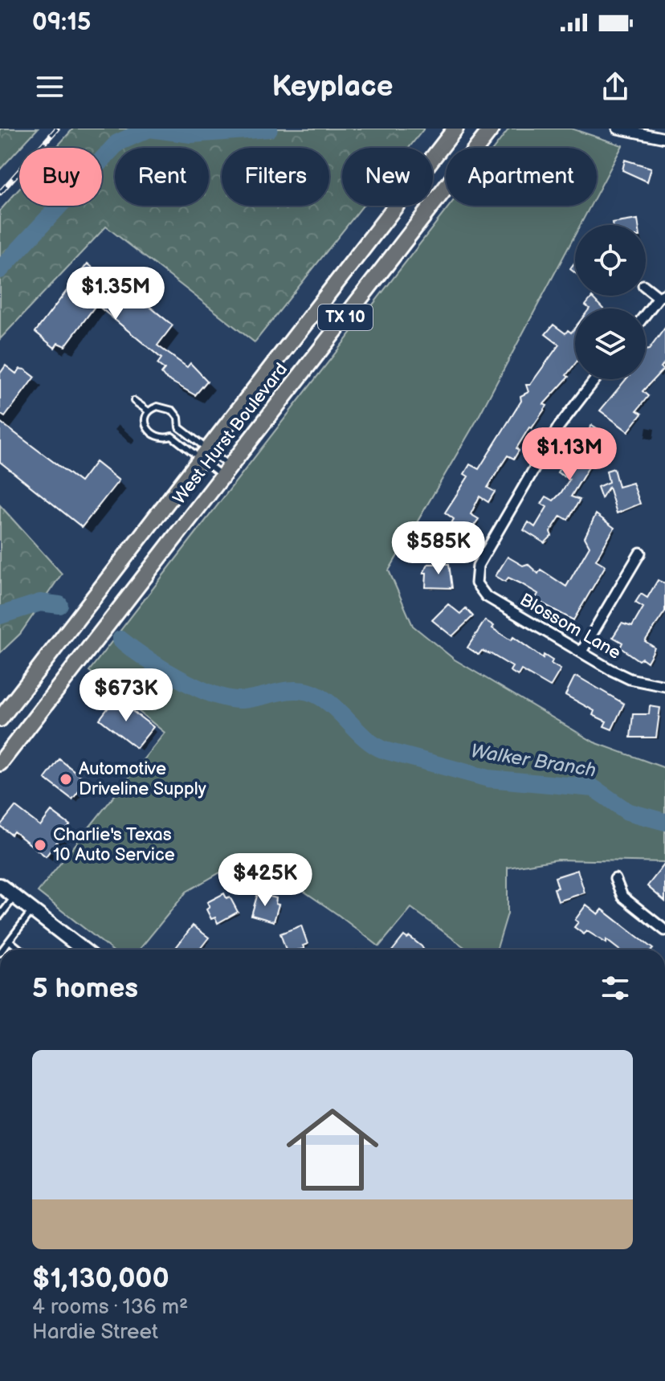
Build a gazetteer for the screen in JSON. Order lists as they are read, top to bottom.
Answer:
{
  "streets": {
    "main road": ["TX 10", "West Hurst Boulevard"],
    "street": ["Blossom Lane"]
  },
  "water": ["Walker Branch"],
  "places": ["Automotive Driveline Supply", "Charlie's Texas 10 Auto Service"],
  "page": {
    "status": "09:15",
    "header": "Keyplace",
    "chip": [
      "Buy",
      "Rent",
      "Filters",
      "New",
      "Apartment"
    ],
    "price": [
      "$1.35M",
      "$1.13M",
      "$585K",
      "$673K",
      "$425K"
    ],
    "heading": "5 homes",
    "list": [
      {
        "name": "$1,130,000",
        "note": "4 rooms · 136 m² · Hardie Street"
      }
    ]
  }
}
